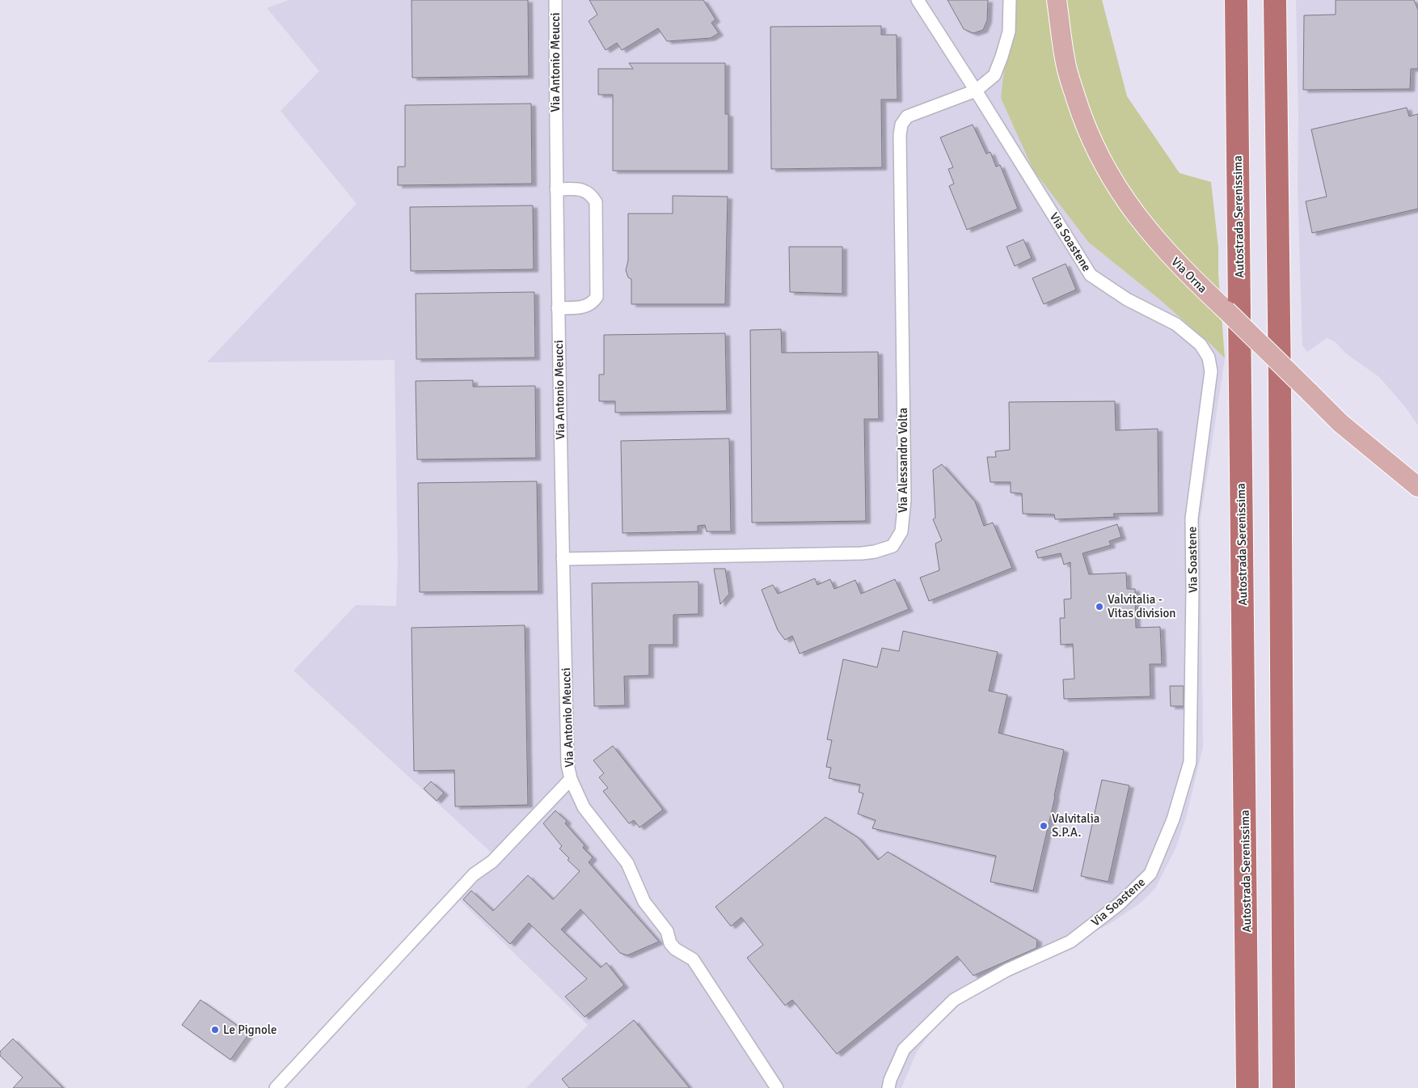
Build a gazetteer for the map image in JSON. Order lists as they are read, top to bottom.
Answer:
{
  "streets": {
    "highway": ["Autostrada Serenissima"],
    "main road": ["Via Orna"],
    "street": ["Via Antonio Meucci", "Via Soastene", "Via Alessandro Volta"]
  },
  "crossings": [
    ["Via Antonio Meucci", "Via Alessandro Volta"],
    ["Via Soastene", "Via Alessandro Volta"]
  ],
  "places": ["Valvitalia - Vitas division", "Valvitalia S.P.A.", "Le Pignole"]
}
